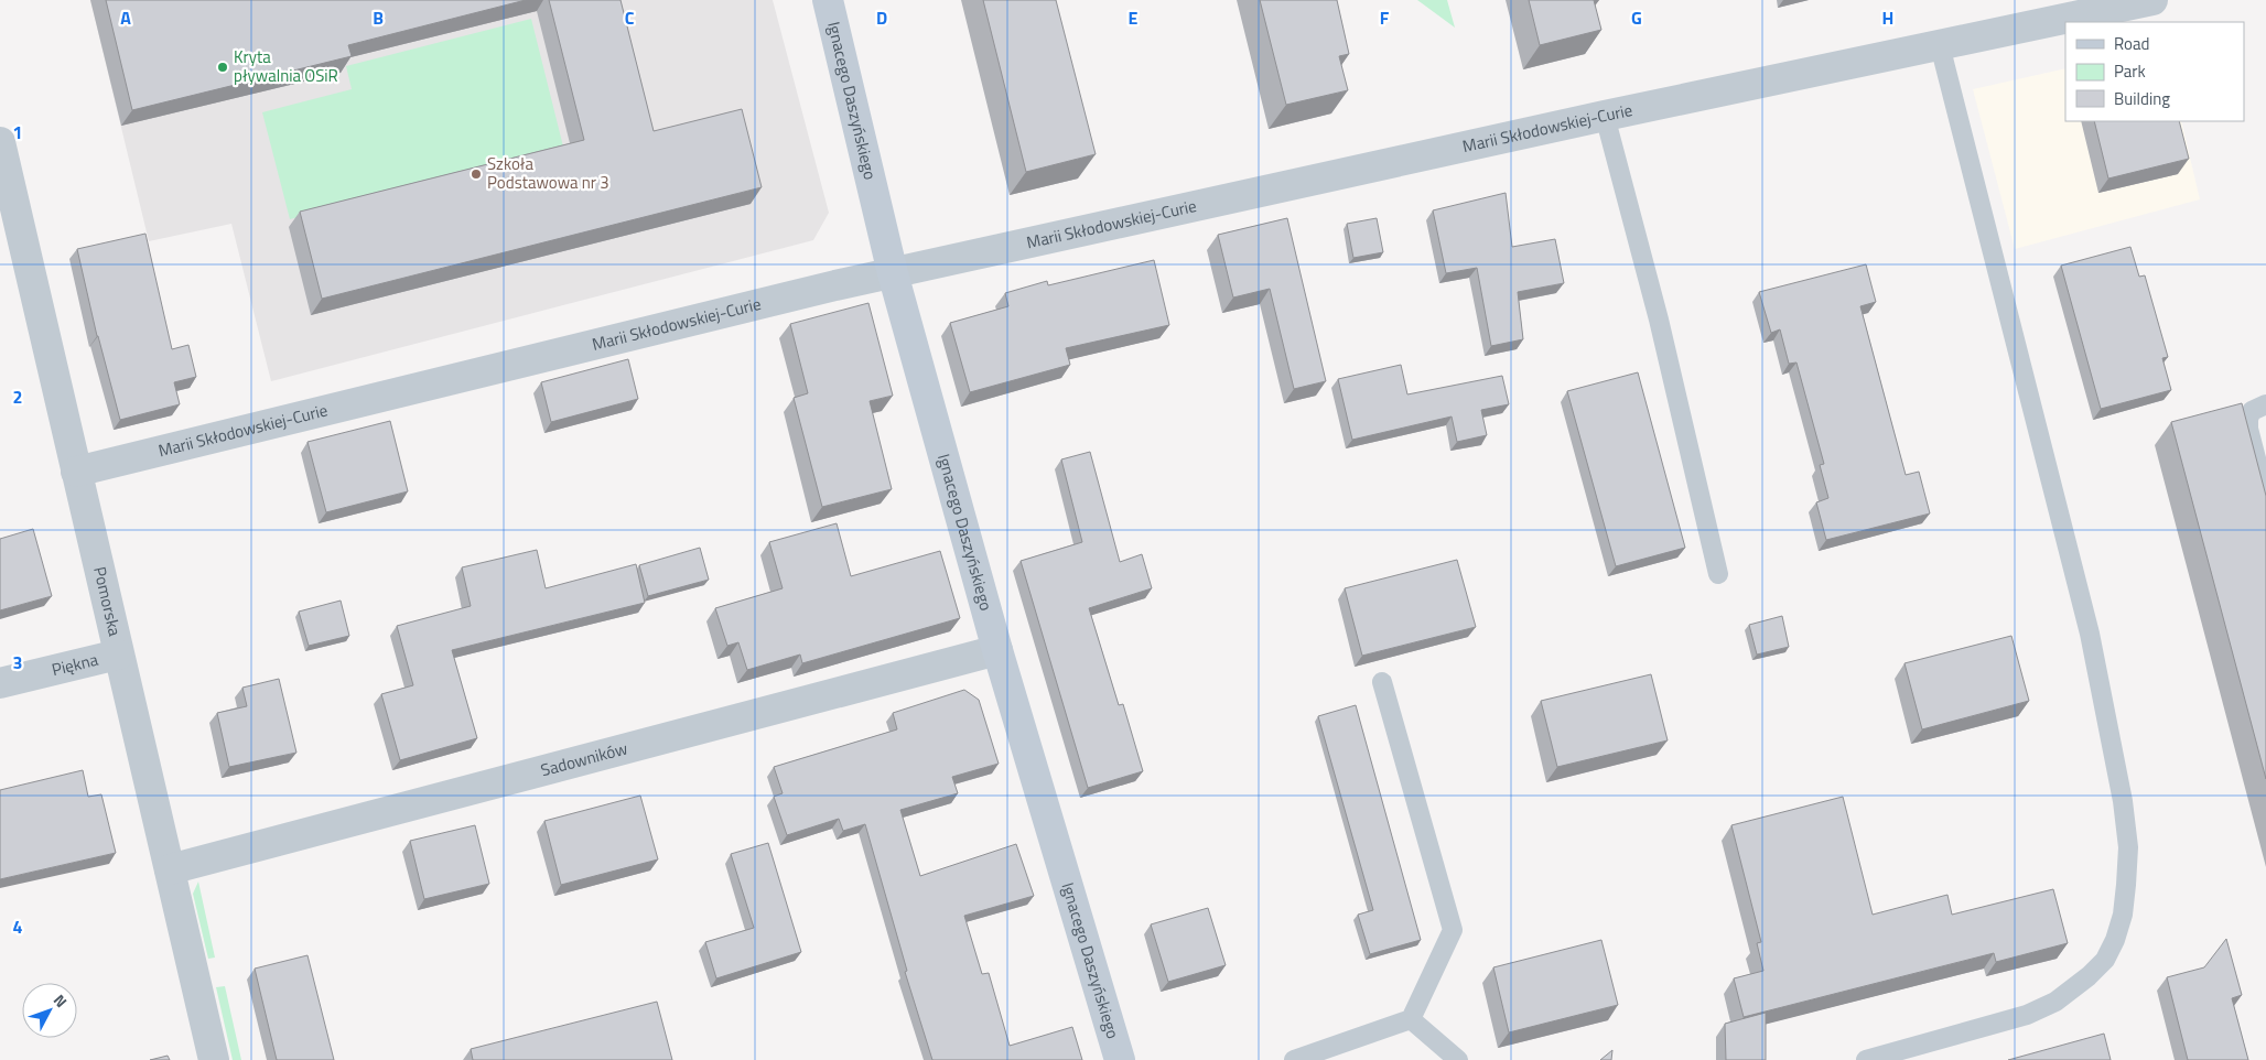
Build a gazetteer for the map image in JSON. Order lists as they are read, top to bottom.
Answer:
{
  "streets": {
    "street": [
      "Ignacego Daszyńskiego",
      "Marii Skłodowskiej-Curie",
      "Pomorska",
      "Piękna",
      "Sadowników"
    ]
  },
  "crossings": [
    ["Ignacego Daszyńskiego", "Marii Skłodowskiej-Curie"],
    ["Ignacego Daszyńskiego", "Sadowników"],
    ["Marii Skłodowskiej-Curie", "Pomorska"],
    ["Pomorska", "Piękna"],
    ["Pomorska", "Sadowników"]
  ],
  "places": ["Kryta pływalnia OSiR", "Szkoła Podstawowa nr 3"],
  "legend": ["Road", "Park", "Building"],
  "north": "top right",
  "grid": {
    "columns": [
      "A",
      "B",
      "C",
      "D",
      "E",
      "F",
      "G",
      "H"
    ],
    "rows": [
      "1",
      "2",
      "3",
      "4"
    ]
  }
}
